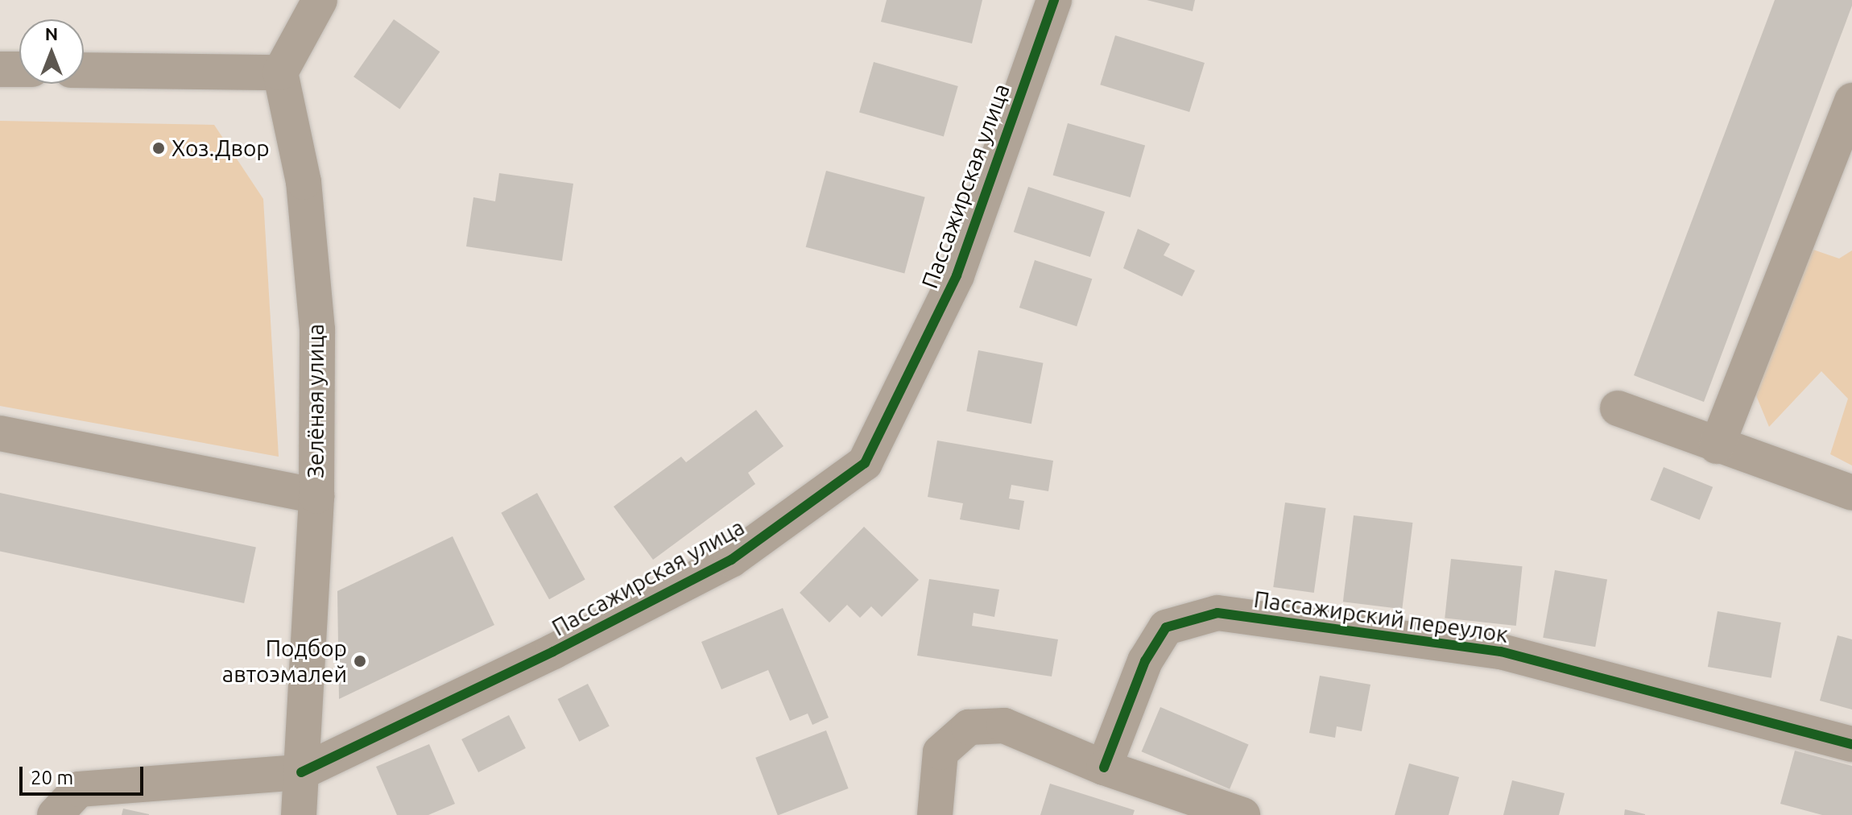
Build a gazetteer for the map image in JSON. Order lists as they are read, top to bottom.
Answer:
{
  "streets": {
    "street": ["Пассажирская улица", "Зелёная улица", "Пассажирский переулок"]
  },
  "crossings": [
    ["Пассажирская улица", "Зелёная улица"]
  ],
  "places": ["Хоз.Двор", "Подбор автоэмалей"],
  "scale_bar": "20 m",
  "north": "top"
}
